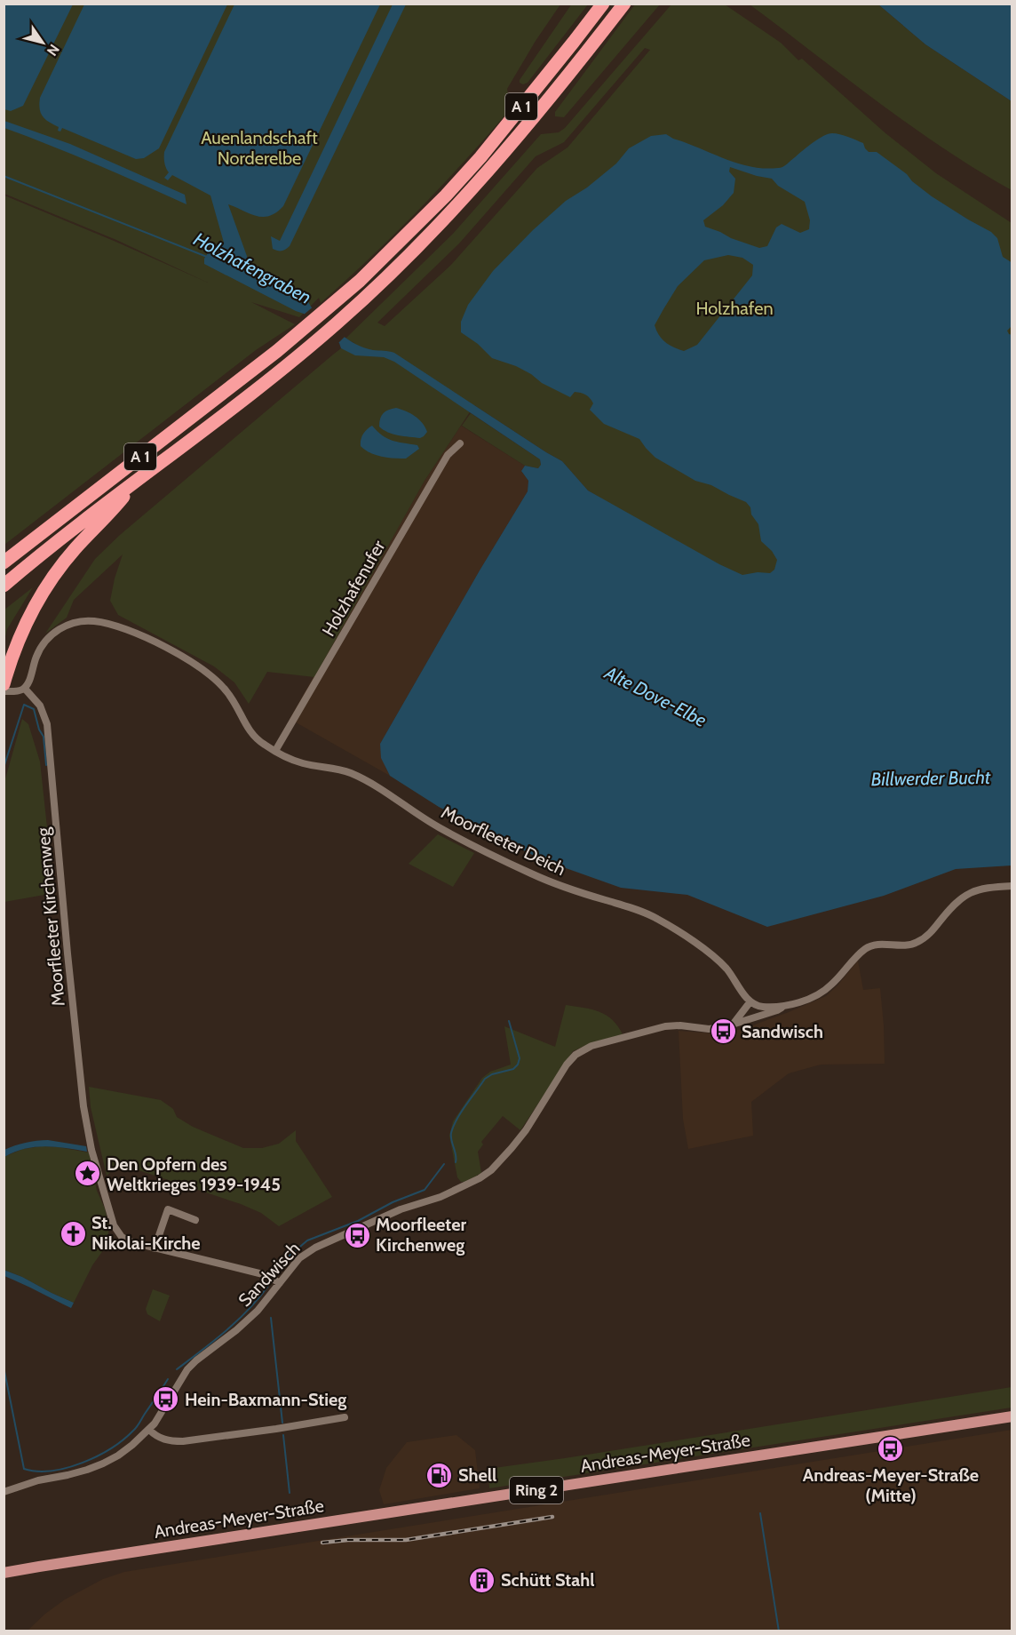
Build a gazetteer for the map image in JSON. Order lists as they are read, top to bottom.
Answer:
{
  "streets": {
    "highway": ["A 1"],
    "main road": ["Andreas-Meyer-Straße", "Ring 2"],
    "street": [
      "Holzhafenufer",
      "Moorfleeter Deich",
      "Moorfleeter Kirchenweg",
      "Sandwisch"
    ]
  },
  "crossings": [
    ["Holzhafenufer", "Moorfleeter Deich"],
    ["Moorfleeter Deich", "Moorfleeter Kirchenweg"],
    ["Moorfleeter Kirchenweg", "Sandwisch"]
  ],
  "water": ["Holzhafengraben", "Alte Dove-Elbe", "Billwerder Bucht"],
  "parks": ["Auenlandschaft Norderelbe", "Holzhafen"],
  "places": {
    "bus stop": [
      "Sandwisch",
      "Moorfleeter Kirchenweg",
      "Hein-Baxmann-Stieg",
      "Andreas-Meyer-Straße (Mitte)"
    ],
    "place": ["Den Opfern des Weltkrieges 1939-1945"],
    "church": ["St. Nikolai-Kirche"],
    "fuel station": ["Shell"],
    "building": ["Schütt Stahl"]
  },
  "north": "bottom right"
}
